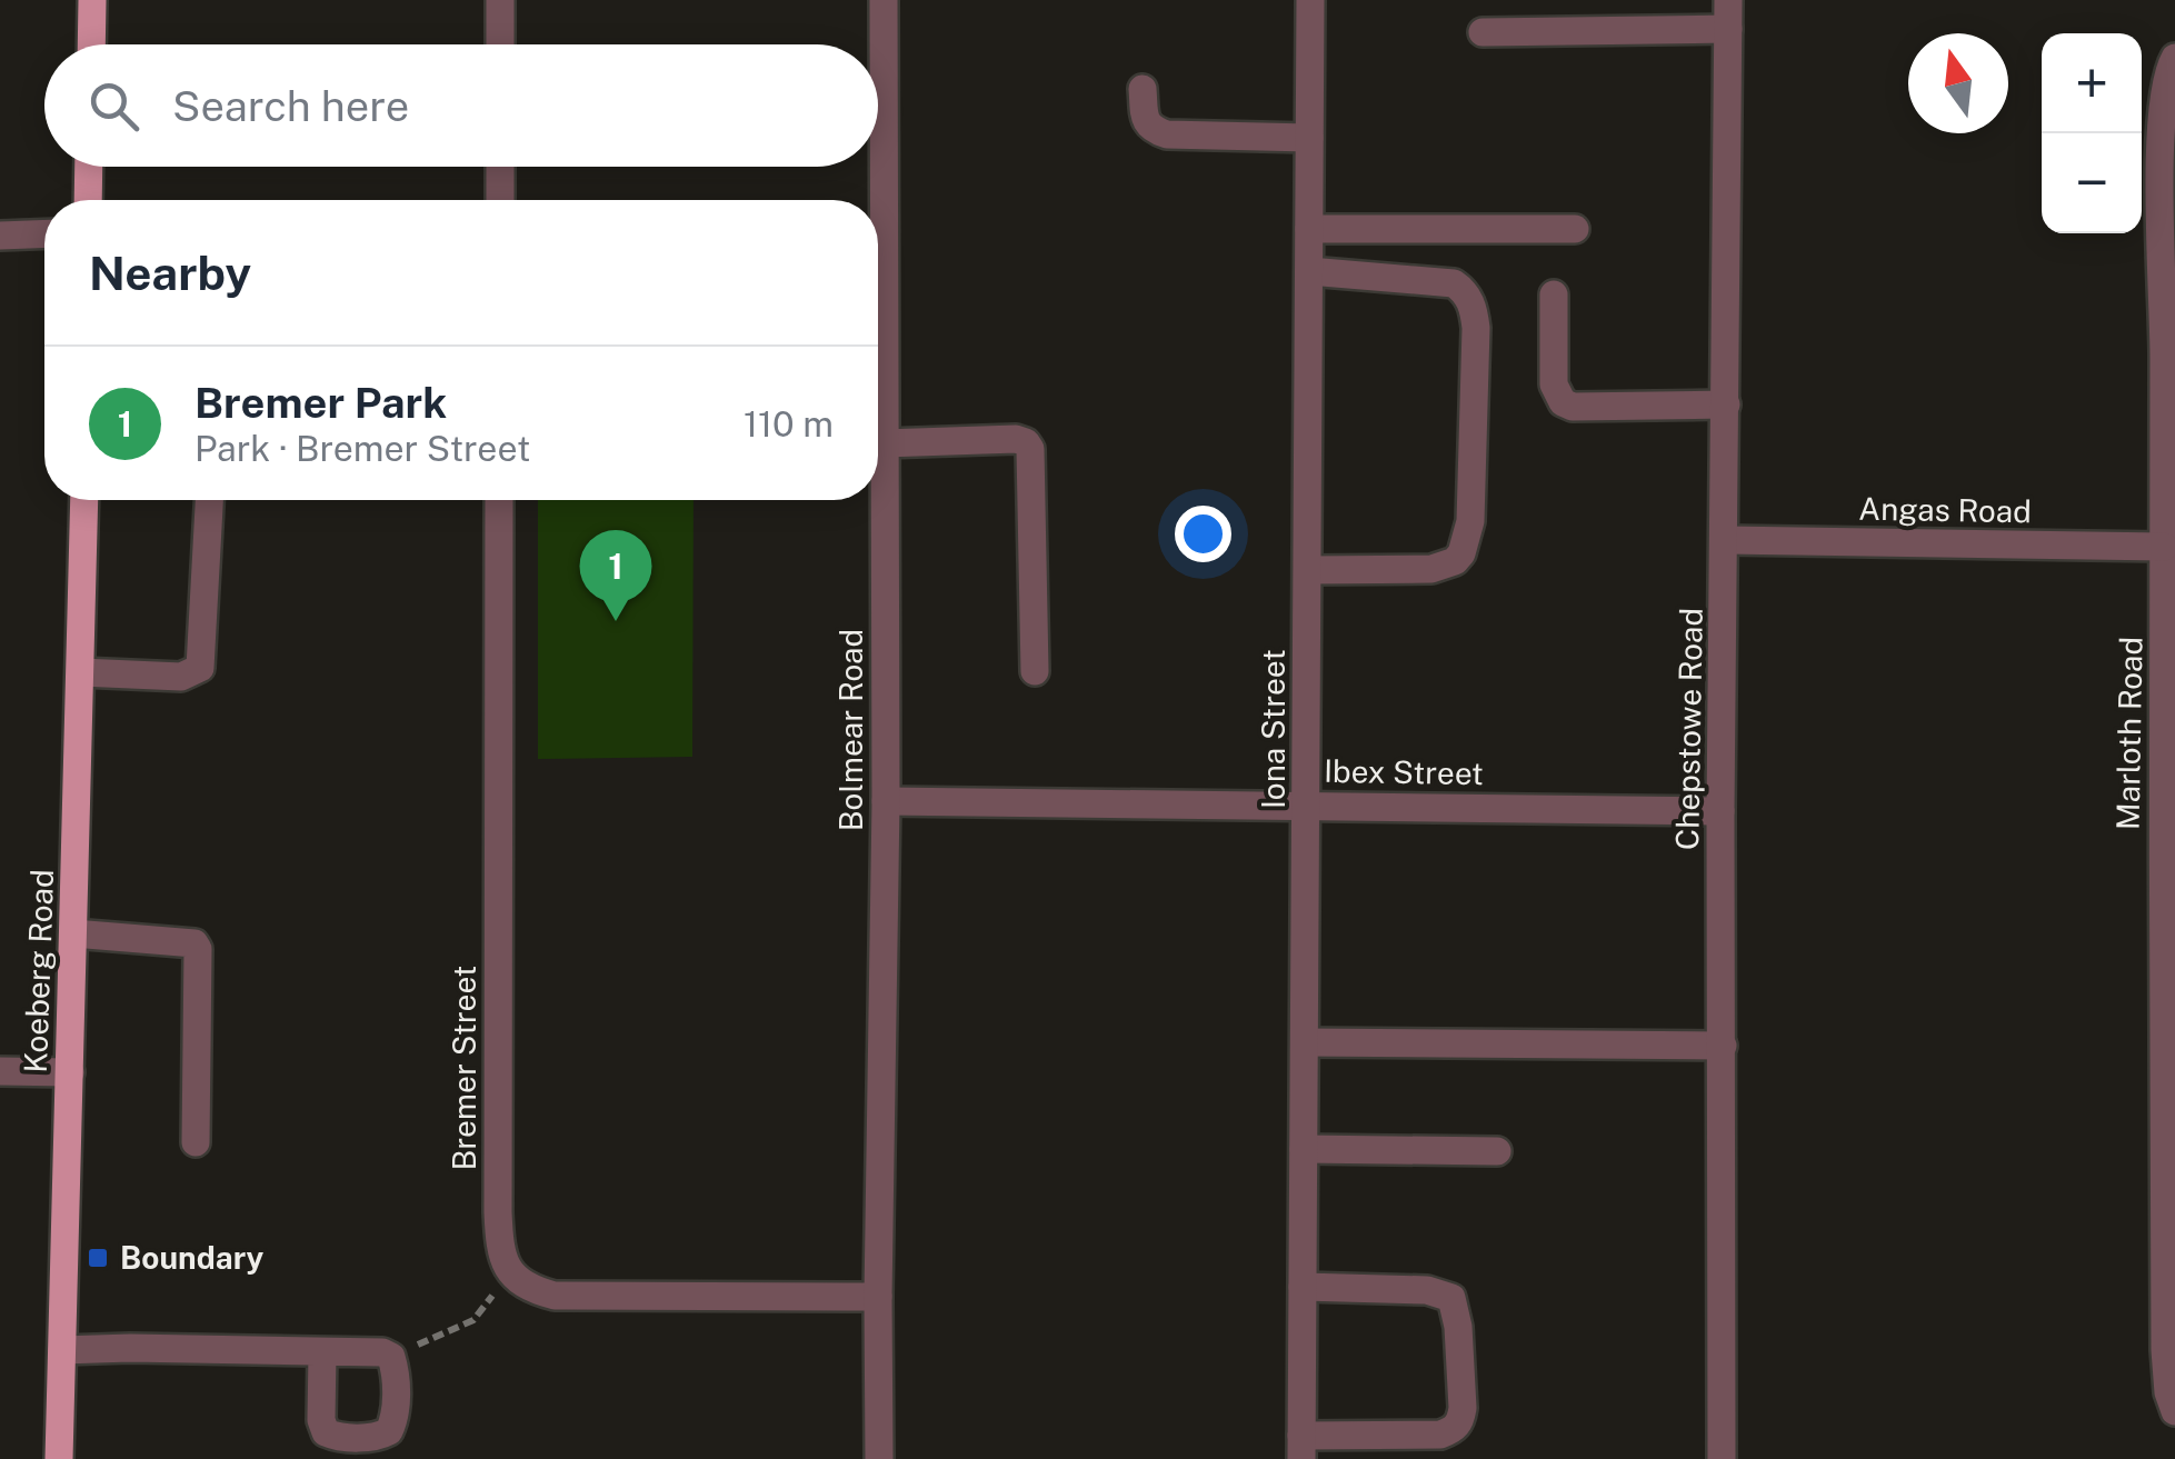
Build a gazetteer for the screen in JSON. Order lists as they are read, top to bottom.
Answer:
{
  "streets": {
    "main road": ["Koeberg Road"],
    "street": [
      "Angas Road",
      "Iona Street",
      "Chepstowe Road",
      "Bolmear Road",
      "Marloth Road",
      "Ibex Street",
      "Bremer Street"
    ]
  },
  "crossings": [
    ["Angas Road", "Chepstowe Road"],
    ["Angas Road", "Marloth Road"],
    ["Iona Street", "Ibex Street"],
    ["Chepstowe Road", "Ibex Street"],
    ["Bolmear Road", "Ibex Street"]
  ],
  "places": {
    "transit": ["Boundary"]
  },
  "north": "top",
  "page": {
    "map_buttons": ["+", "−"],
    "search": "Search here",
    "heading": "Nearby",
    "list": [
      {
        "mark": "1",
        "name": "Bremer Park",
        "note": "Park · Bremer Street",
        "value": "110 m"
      }
    ],
    "pins": "1"
  }
}
